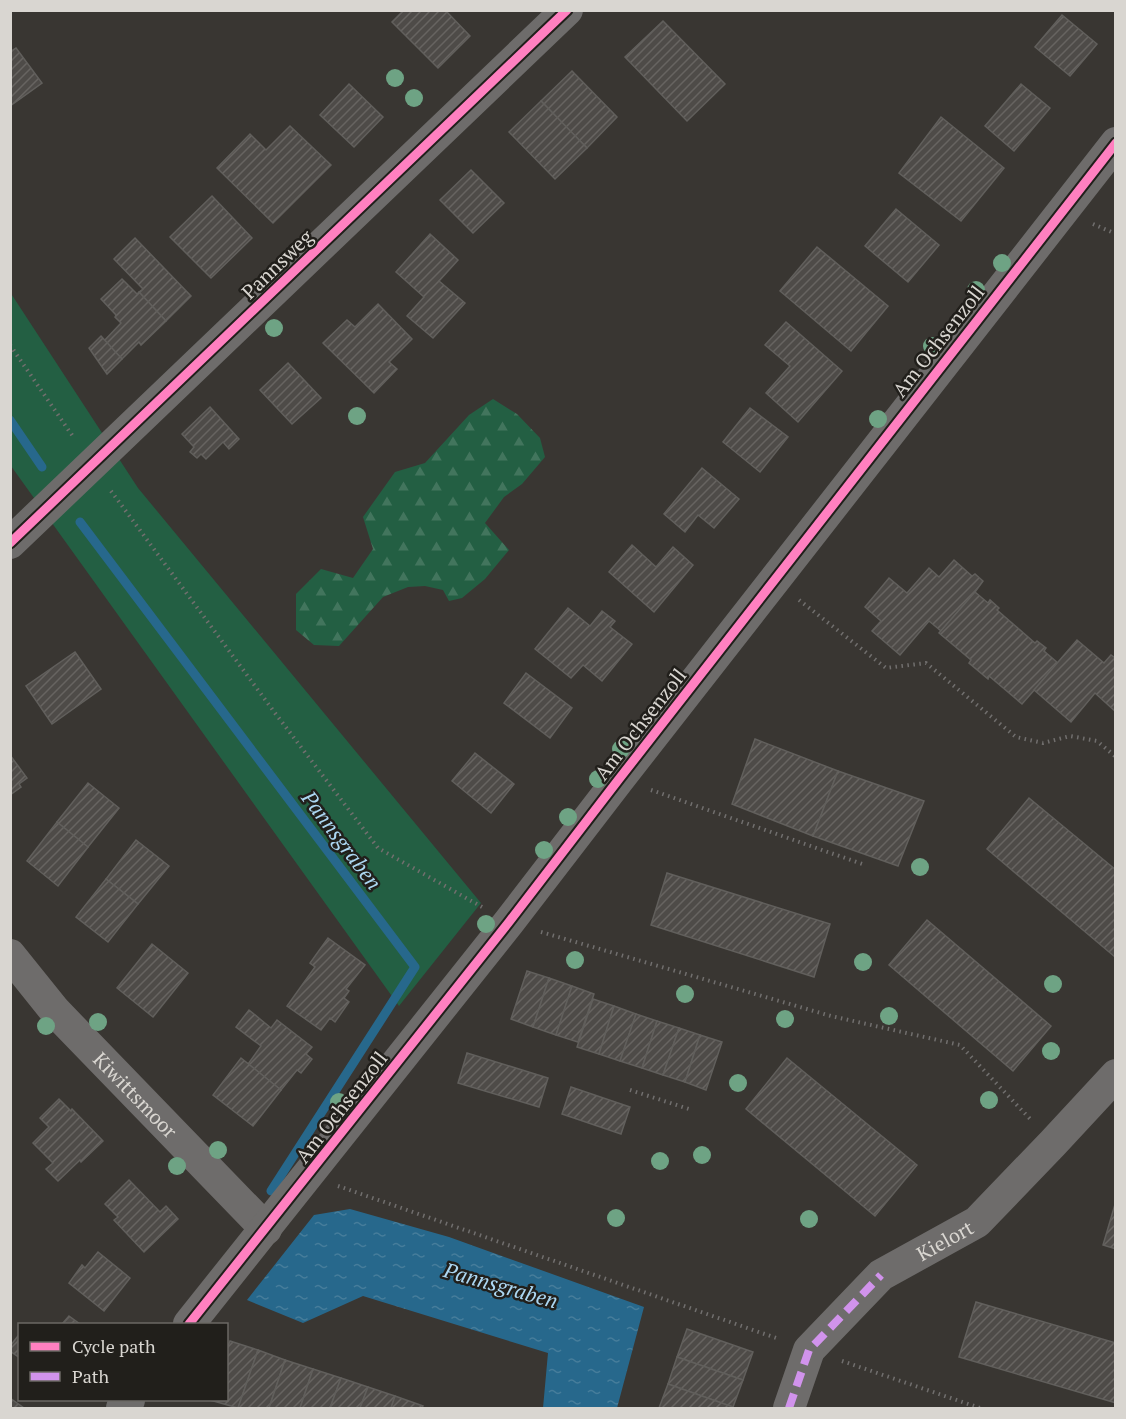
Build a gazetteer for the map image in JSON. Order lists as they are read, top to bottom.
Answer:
{
  "streets": {
    "street": [
      "Pannsweg",
      "Am Ochsenzoll",
      "Kiwittsmoor",
      "Kielort"
    ]
  },
  "crossings": [
    ["Am Ochsenzoll", "Kiwittsmoor"]
  ],
  "water": ["Pannsgraben"],
  "legend": ["Cycle path", "Path"]
}
